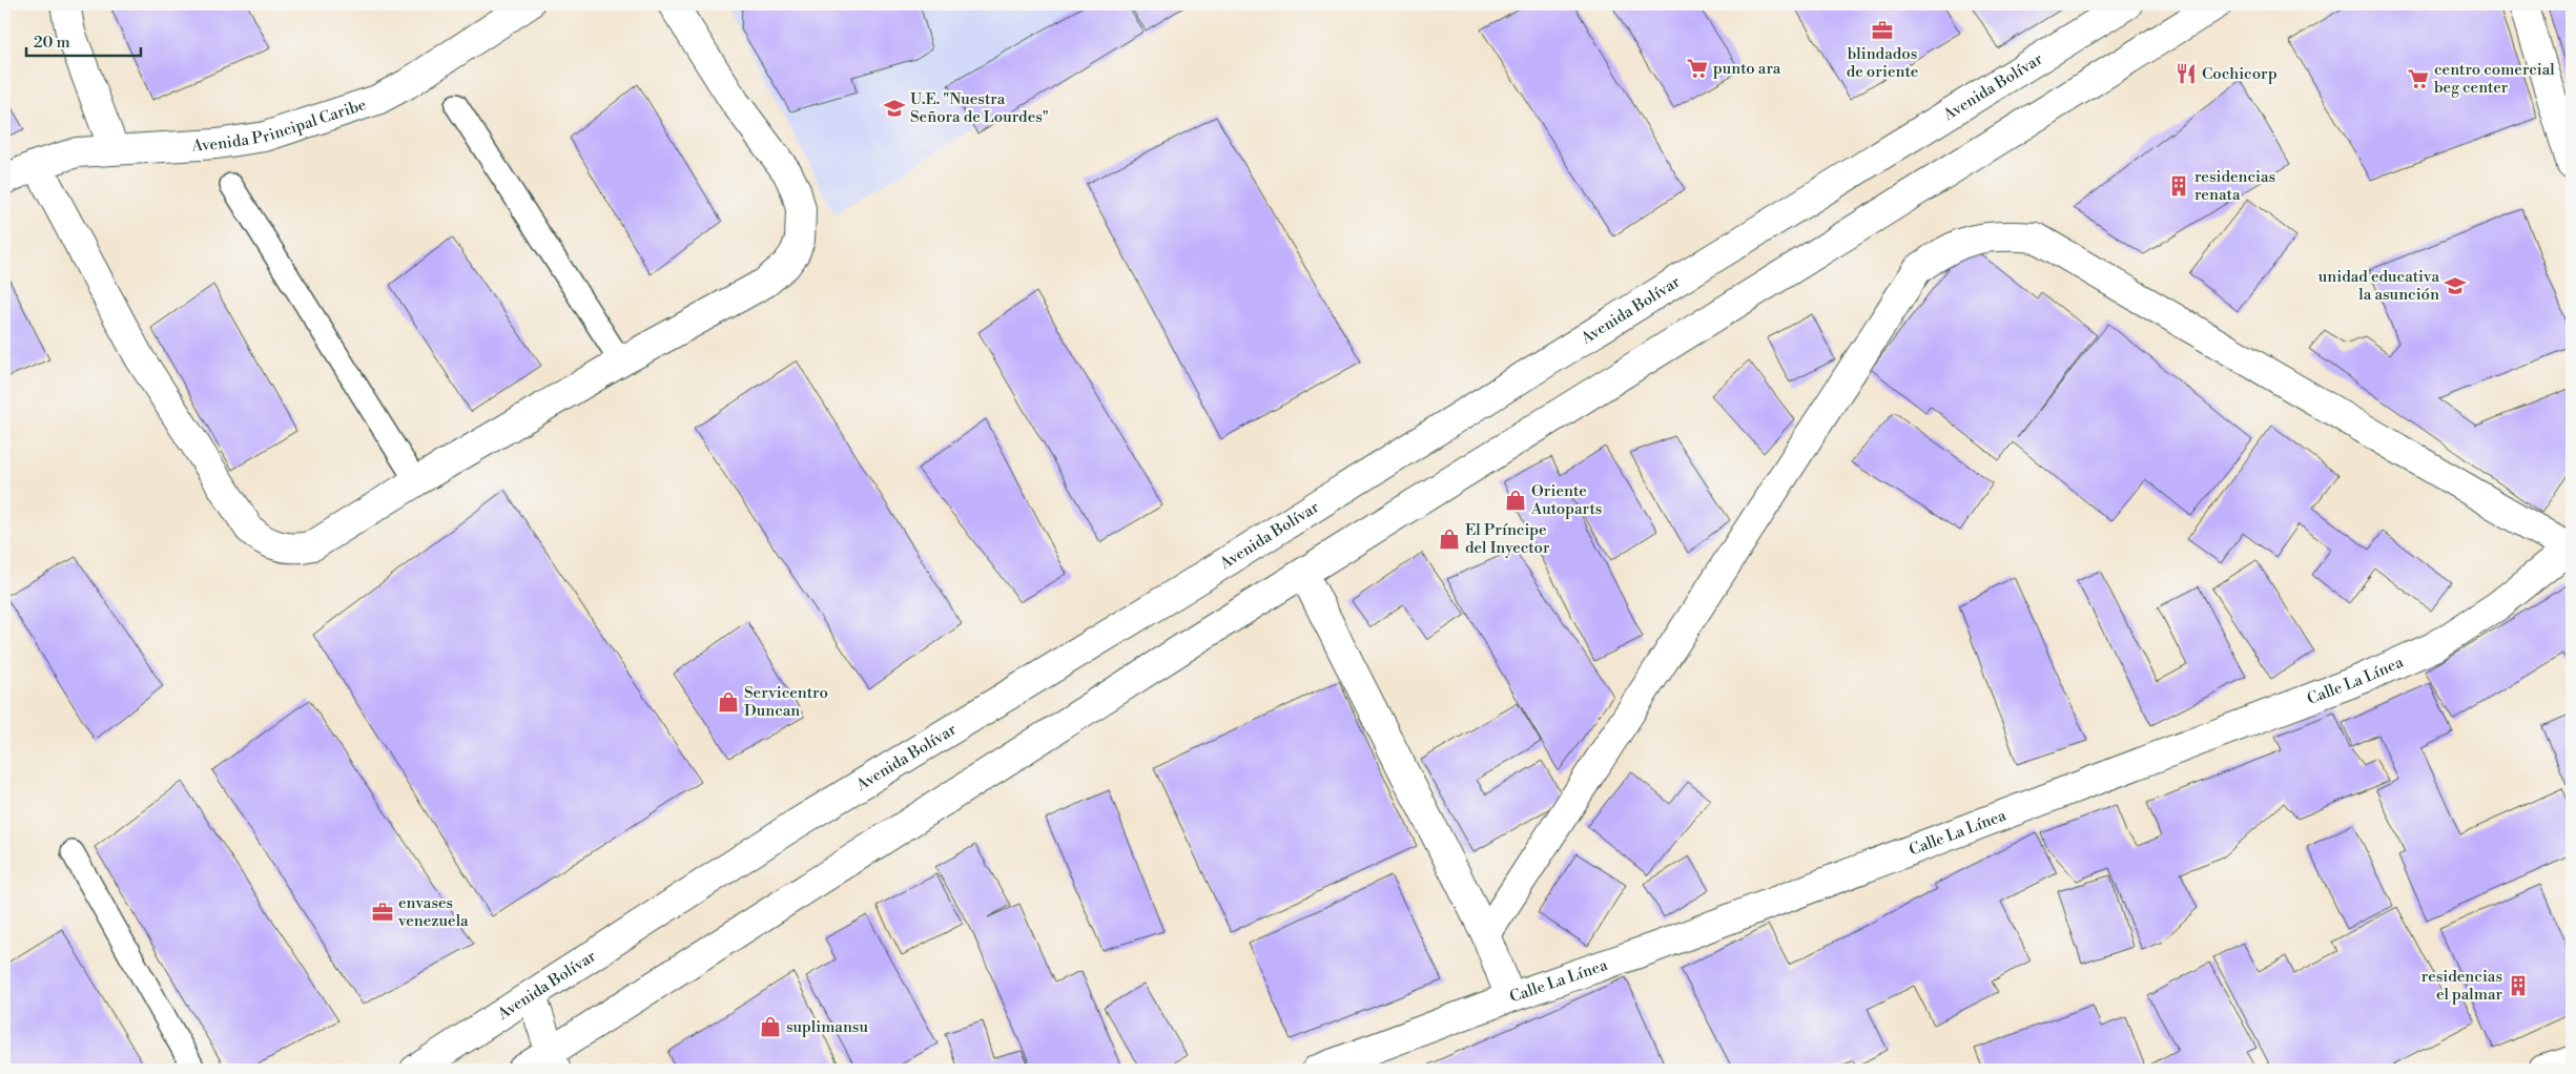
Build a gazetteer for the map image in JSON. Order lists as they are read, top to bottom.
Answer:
{
  "streets": {
    "street": ["Avenida Bolívar", "Avenida Principal Caribe", "Calle La Línea"]
  },
  "places": {
    "office": ["blindados de oriente", "envases venezuela"],
    "supermarket": ["punto ara", "centro comercial beg center"],
    "restaurant": ["Cochicorp"],
    "school or university": ["U.E. \"Nuestra Señora de Lourdes\"", "unidad educativa la asunción"],
    "building": ["residencias renata", "residencias el palmar"],
    "shop": [
      "Oriente Autoparts",
      "El Príncipe del Inyector",
      "Servicentro Duncan",
      "suplimansu"
    ]
  },
  "scale_bar": "20 m"
}
